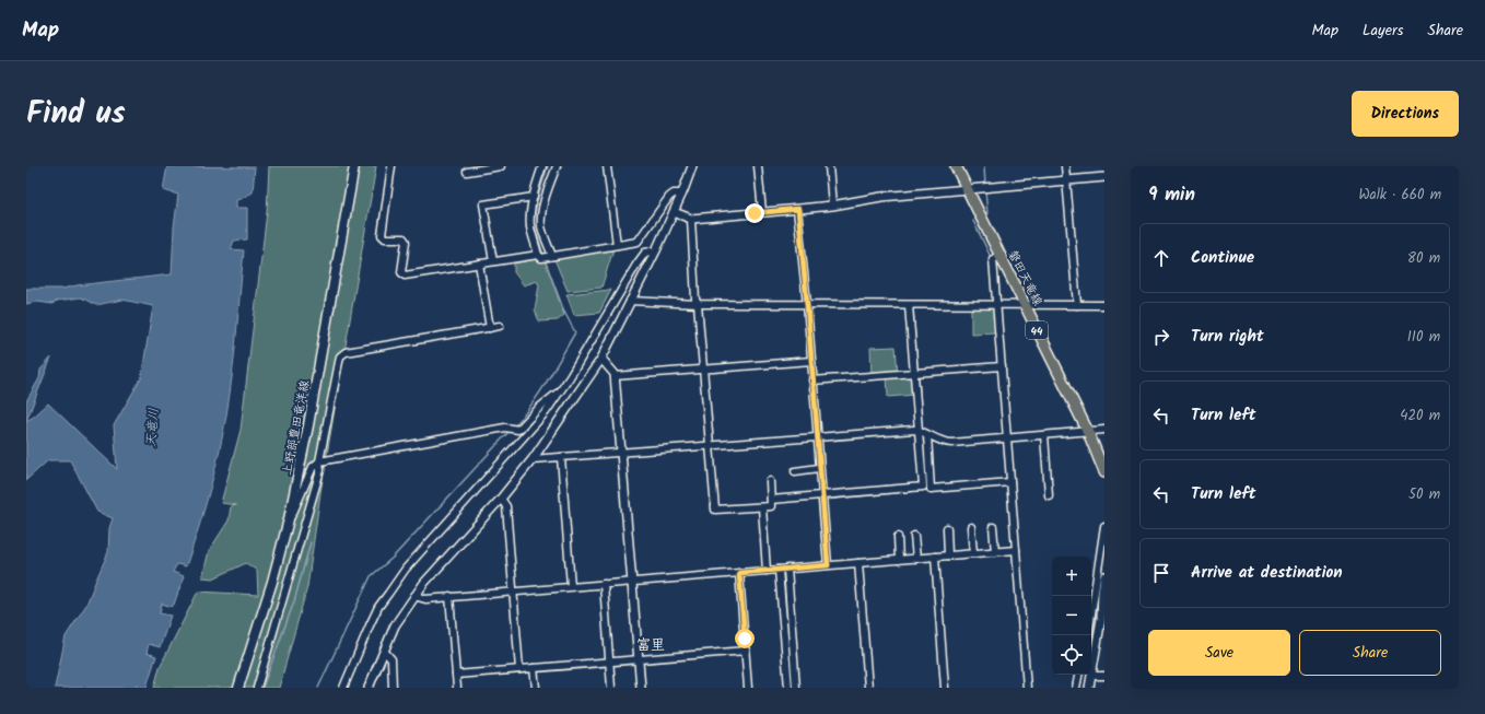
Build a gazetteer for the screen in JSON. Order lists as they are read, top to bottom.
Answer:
{
  "streets": {
    "main road": ["磐田天竜線", "44", "上野部豊田竜洋線"]
  },
  "districts": ["富里"],
  "water": ["天竜川"],
  "page": {
    "header": "Map",
    "nav": ["Map", "Layers", "Share"],
    "title": "Find us",
    "buttons": [
      "Directions",
      ["Save", "Share"]
    ],
    "heading": ["9 min", "Walk · 660 m"],
    "list": [
      ["Continue", "80 m"],
      ["Turn right", "110 m"],
      ["Turn left", "420 m"],
      ["Turn left", "50 m"],
      "Arrive at destination"
    ],
    "map_buttons": ["+", "−"]
  }
}
